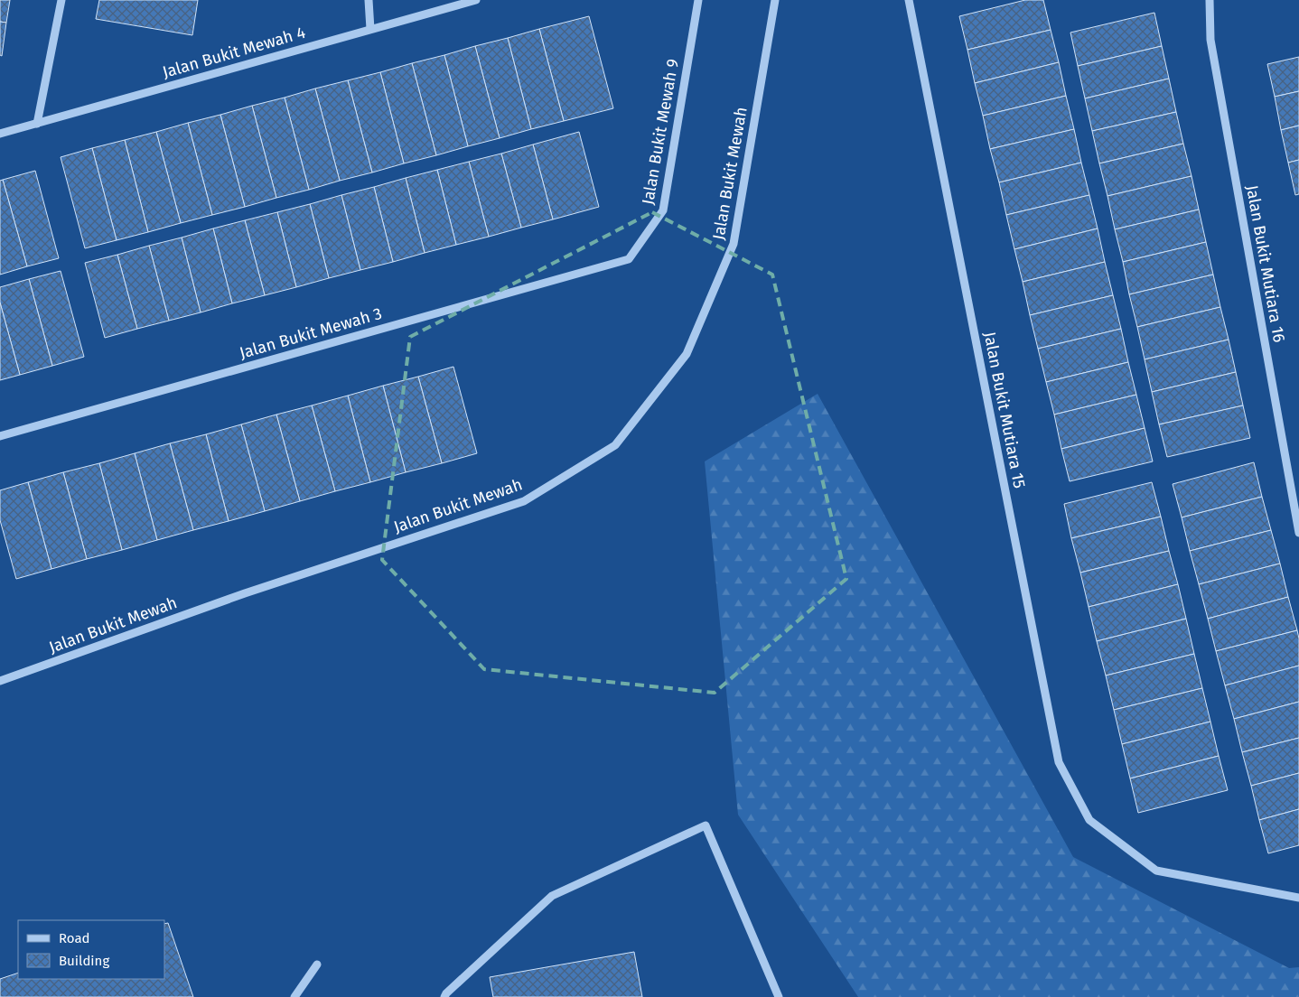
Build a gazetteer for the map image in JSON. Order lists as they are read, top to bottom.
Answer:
{
  "streets": {
    "street": [
      "Jalan Bukit Mewah 4",
      "Jalan Bukit Mewah 9",
      "Jalan Bukit Mewah",
      "Jalan Bukit Mutiara 16",
      "Jalan Bukit Mewah 3",
      "Jalan Bukit Mutiara 15"
    ]
  },
  "crossings": [
    ["Jalan Bukit Mewah 9", "Jalan Bukit Mewah 3"]
  ],
  "legend": ["Road", "Building"]
}
